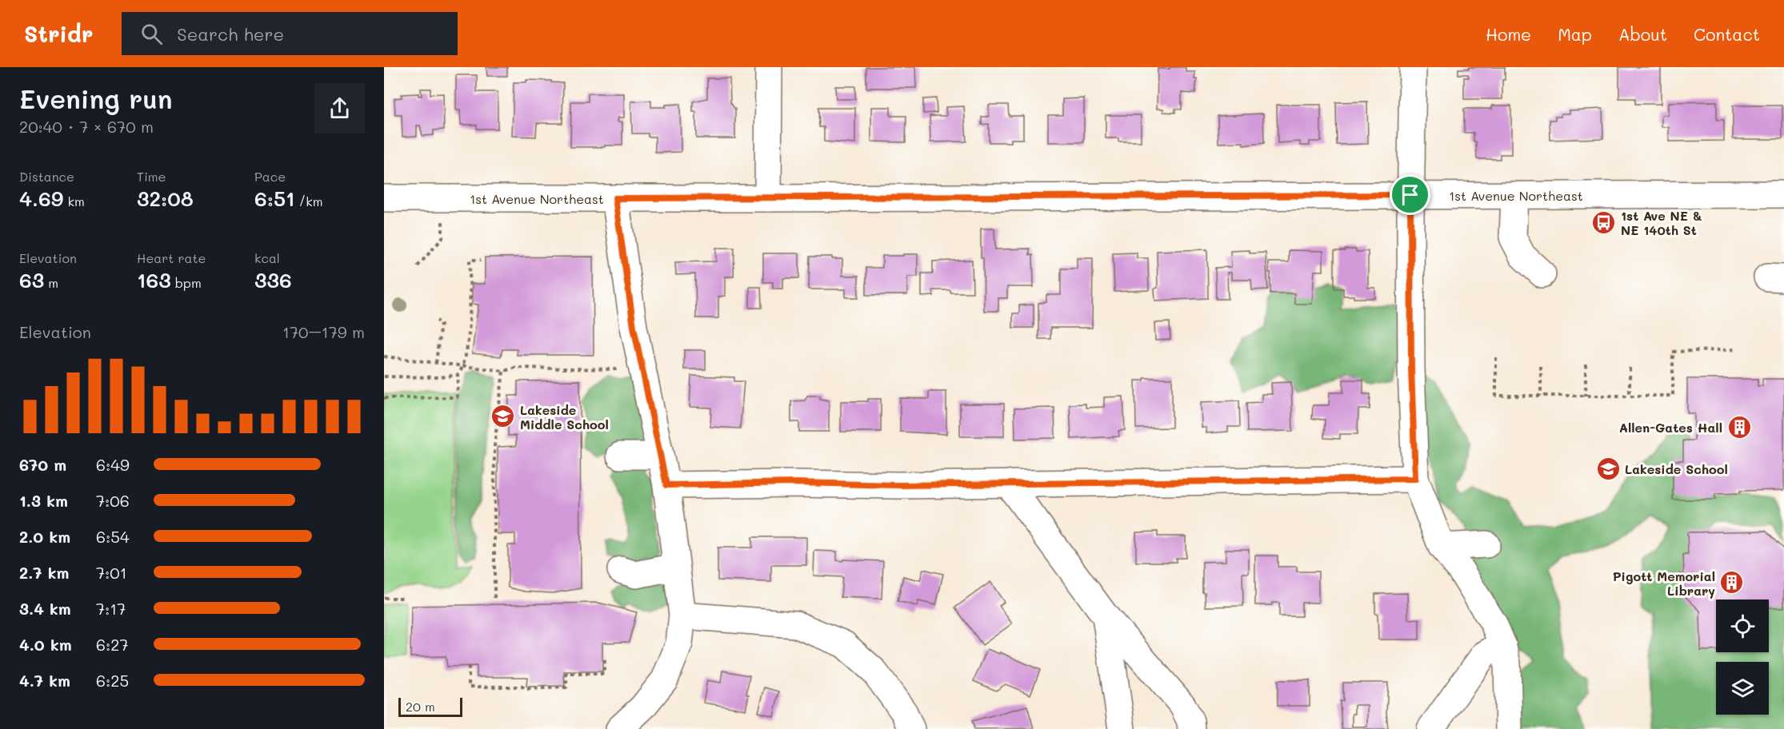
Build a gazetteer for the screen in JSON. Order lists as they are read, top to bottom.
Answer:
{
  "streets": {
    "street": ["1st Avenue Northeast"]
  },
  "places": {
    "bus stop": ["1st Ave NE & NE 140th St"],
    "school or university": ["Lakeside Middle School", "Lakeside School"],
    "building": ["Allen-Gates Hall", "Pigott Memorial Library"]
  },
  "scale_bar": "20 m",
  "page": {
    "header": "Stridr",
    "search": "Search here",
    "nav": [
      "Home",
      "Map",
      "About",
      "Contact"
    ],
    "heading": ["Evening run", "20:40 · 7 × 670 m"],
    "stats": [
      ["Distance", "4.69 km"],
      ["Time", "32:08"],
      ["Pace", "6:51 /km"],
      ["Elevation", "63 m"],
      ["Heart rate", "163 bpm"],
      ["kcal", "336"]
    ],
    "chart": ["Elevation", "170–179 m"],
    "list": [
      {
        "name": "670 m",
        "note": "6:49"
      },
      {
        "name": "1.3 km",
        "note": "7:06"
      },
      {
        "name": "2.0 km",
        "note": "6:54"
      },
      {
        "name": "2.7 km",
        "note": "7:01"
      },
      {
        "name": "3.4 km",
        "note": "7:17"
      },
      {
        "name": "4.0 km",
        "note": "6:27"
      },
      {
        "name": "4.7 km",
        "note": "6:25"
      }
    ],
    "scale": "20 m"
  }
}
